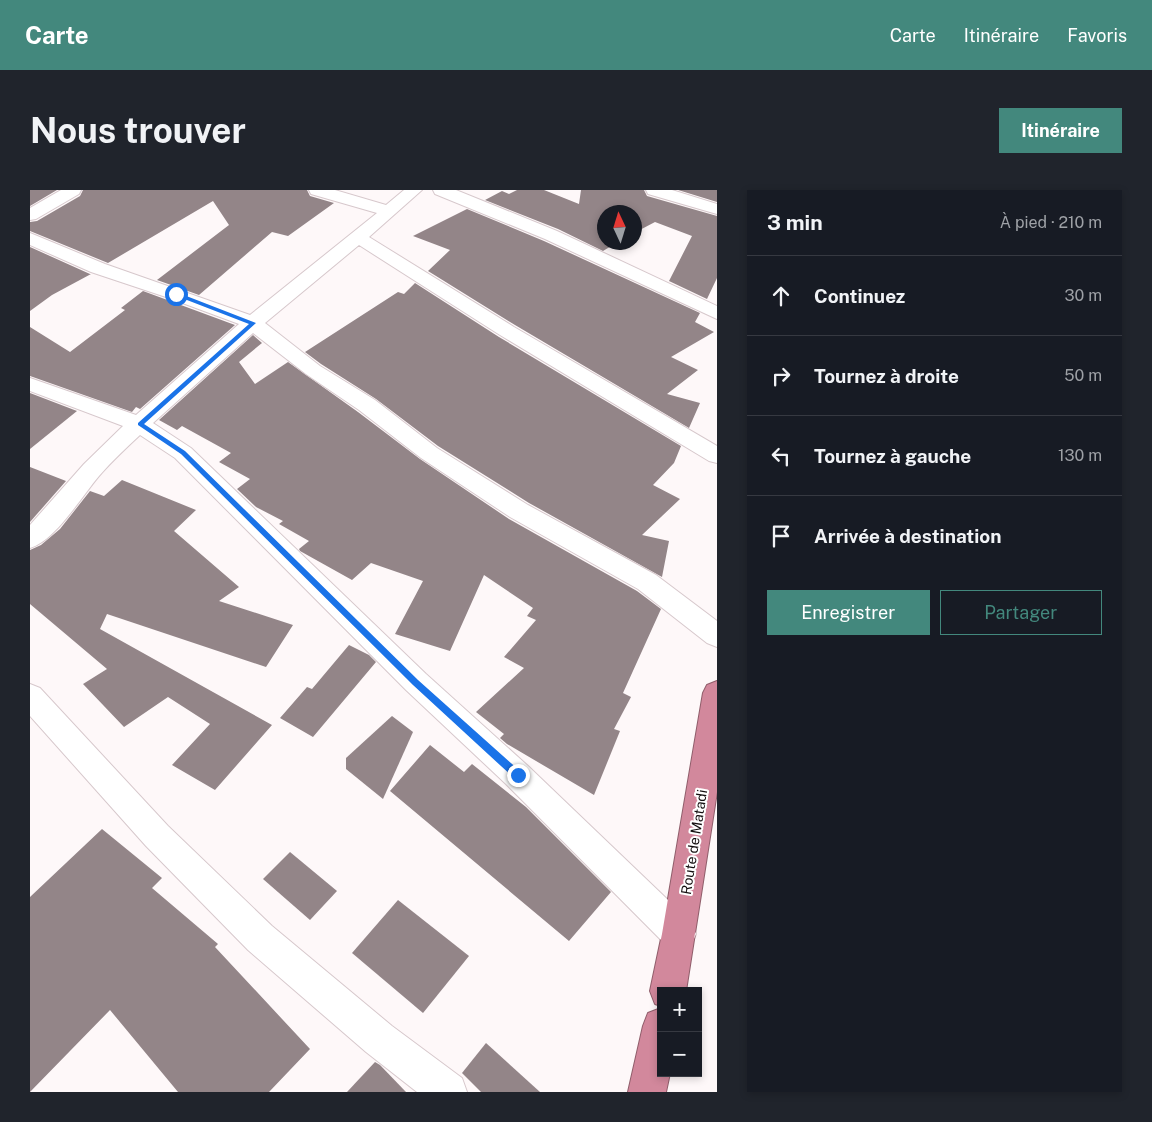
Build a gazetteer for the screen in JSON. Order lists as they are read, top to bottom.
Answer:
{
  "streets": {
    "highway": ["Route de Matadi"]
  },
  "north": "top",
  "page": {
    "header": "Carte",
    "nav": ["Carte", "Itinéraire", "Favoris"],
    "buttons": [
      "Itinéraire",
      ["Enregistrer", "Partager"]
    ],
    "title": "Nous trouver",
    "heading": ["3 min", "À pied · 210 m"],
    "list": [
      ["Continuez", "30 m"],
      ["Tournez à droite", "50 m"],
      ["Tournez à gauche", "130 m"],
      "Arrivée à destination"
    ],
    "map_buttons": ["+", "−"]
  }
}
